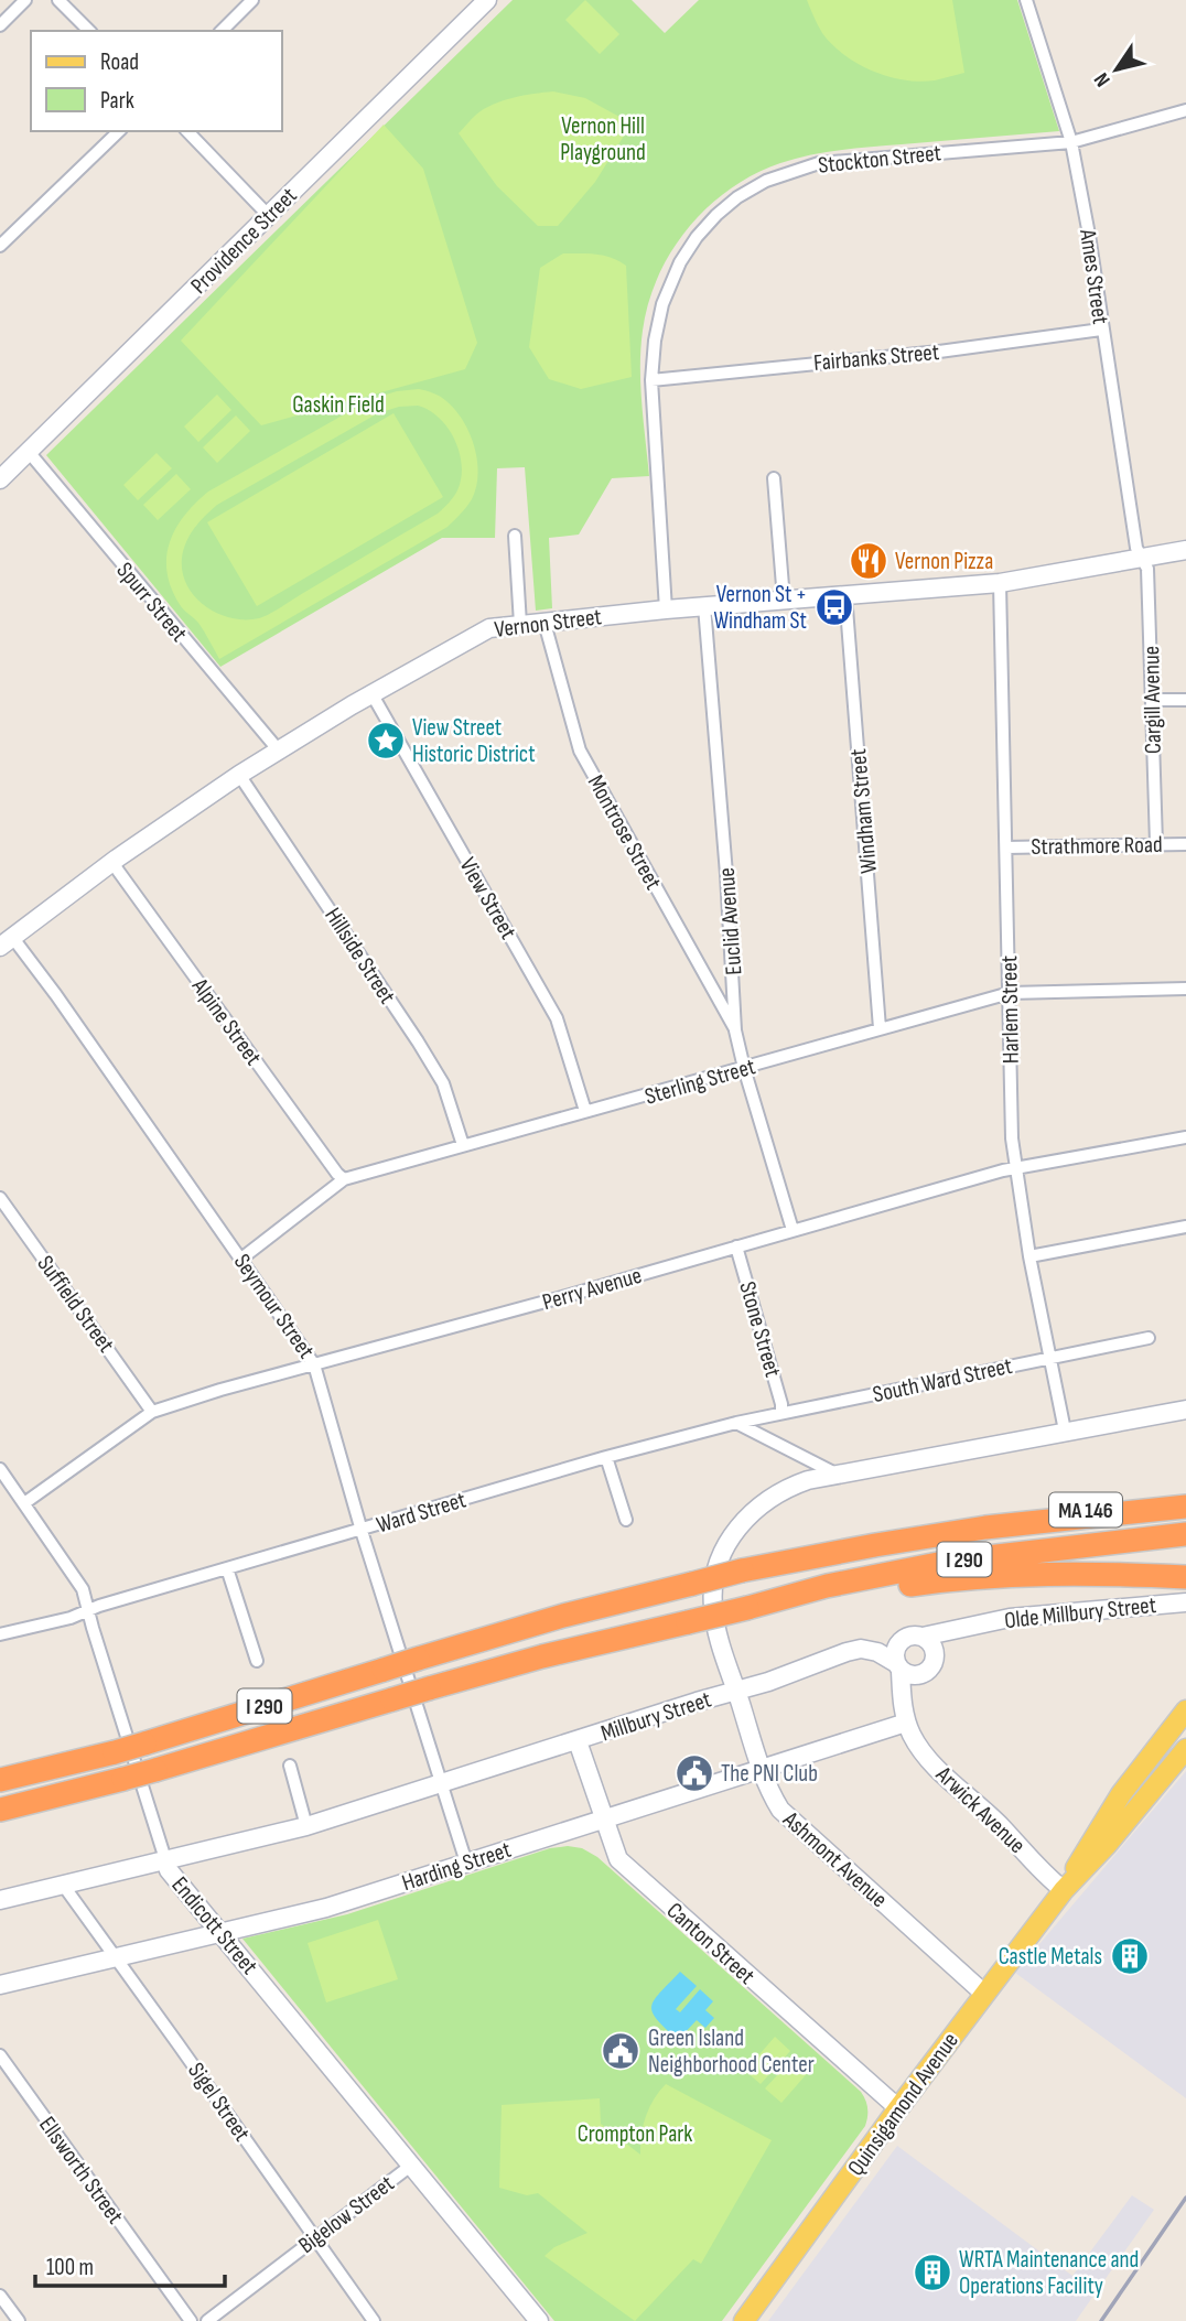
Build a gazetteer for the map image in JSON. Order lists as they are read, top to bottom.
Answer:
{
  "streets": {
    "highway": ["MA 146", "I 290"],
    "main road": [
      "Providence Street",
      "Vernon Street",
      "Olde Millbury Street",
      "Millbury Street",
      "Arwick Avenue",
      "Ashmont Avenue",
      "Harding Street",
      "Endicott Street",
      "Canton Street",
      "Quinsigamond Avenue"
    ],
    "street": [
      "Stockton Street",
      "Ames Street",
      "Fairbanks Street",
      "Spurr Street",
      "Cargill Avenue",
      "Windham Street",
      "Montrose Street",
      "Strathmore Road",
      "View Street",
      "Euclid Avenue",
      "Hillside Street",
      "Harlem Street",
      "Alpine Street",
      "Sterling Street",
      "Perry Avenue",
      "Suffield Street",
      "Seymour Street",
      "Stone Street",
      "South Ward Street",
      "Ward Street",
      "Sigel Street",
      "Ellsworth Street",
      "Bigelow Street"
    ]
  },
  "crossings": [
    ["Stockton Street", "Ames Street"],
    ["Stockton Street", "Fairbanks Street"],
    ["Stockton Street", "Vernon Street"],
    ["Providence Street", "Spurr Street"],
    ["Ames Street", "Fairbanks Street"],
    ["Ames Street", "Vernon Street"],
    ["Ames Street", "Cargill Avenue"],
    ["Spurr Street", "Vernon Street"],
    ["Vernon Street", "Cargill Avenue"],
    ["Vernon Street", "Windham Street"],
    ["Vernon Street", "Montrose Street"],
    ["Vernon Street", "View Street"],
    ["Vernon Street", "Euclid Avenue"],
    ["Vernon Street", "Hillside Street"],
    ["Vernon Street", "Harlem Street"],
    ["Vernon Street", "Alpine Street"],
    ["Vernon Street", "Seymour Street"],
    ["Cargill Avenue", "Strathmore Road"],
    ["Windham Street", "Sterling Street"],
    ["Montrose Street", "Euclid Avenue"],
    ["Strathmore Road", "Harlem Street"],
    ["View Street", "Sterling Street"],
    ["Euclid Avenue", "Sterling Street"],
    ["Euclid Avenue", "Perry Avenue"],
    ["Hillside Street", "Sterling Street"],
    ["Harlem Street", "Sterling Street"],
    ["Harlem Street", "Perry Avenue"],
    ["Harlem Street", "South Ward Street"],
    ["Harlem Street", "Millbury Street"],
    ["Alpine Street", "Sterling Street"],
    ["Sterling Street", "Seymour Street"],
    ["Perry Avenue", "Suffield Street"],
    ["Perry Avenue", "Seymour Street"],
    ["Perry Avenue", "Stone Street"],
    ["Perry Avenue", "Endicott Street"],
    ["Seymour Street", "Ward Street"],
    ["Seymour Street", "Millbury Street"],
    ["Seymour Street", "Harding Street"],
    ["Stone Street", "South Ward Street"],
    ["South Ward Street", "Ward Street"],
    ["MA 146", "I 290"],
    ["Ward Street", "Endicott Street"],
    ["Olde Millbury Street", "Arwick Avenue"],
    ["Millbury Street", "Ashmont Avenue"],
    ["Millbury Street", "Endicott Street"],
    ["Millbury Street", "Canton Street"],
    ["Millbury Street", "Sigel Street"],
    ["Arwick Avenue", "Harding Street"],
    ["Arwick Avenue", "Quinsigamond Avenue"],
    ["Ashmont Avenue", "Harding Street"],
    ["Ashmont Avenue", "Quinsigamond Avenue"],
    ["Harding Street", "Endicott Street"],
    ["Harding Street", "Canton Street"],
    ["Harding Street", "Sigel Street"],
    ["Endicott Street", "Bigelow Street"],
    ["Canton Street", "Quinsigamond Avenue"],
    ["Sigel Street", "Bigelow Street"]
  ],
  "parks": ["Vernon Hill Playground", "Gaskin Field", "Crompton Park"],
  "places": {
    "restaurant": ["Vernon Pizza"],
    "bus stop": ["Vernon St + Windham St"],
    "place": ["View Street Historic District"],
    "public building": ["The PNI Club", "Green Island Neighborhood Center"],
    "building": ["Castle Metals", "WRTA Maintenance and Operations Facility"]
  },
  "legend": ["Road", "Park"],
  "scale_bar": "100 m",
  "north": "bottom left"
}
